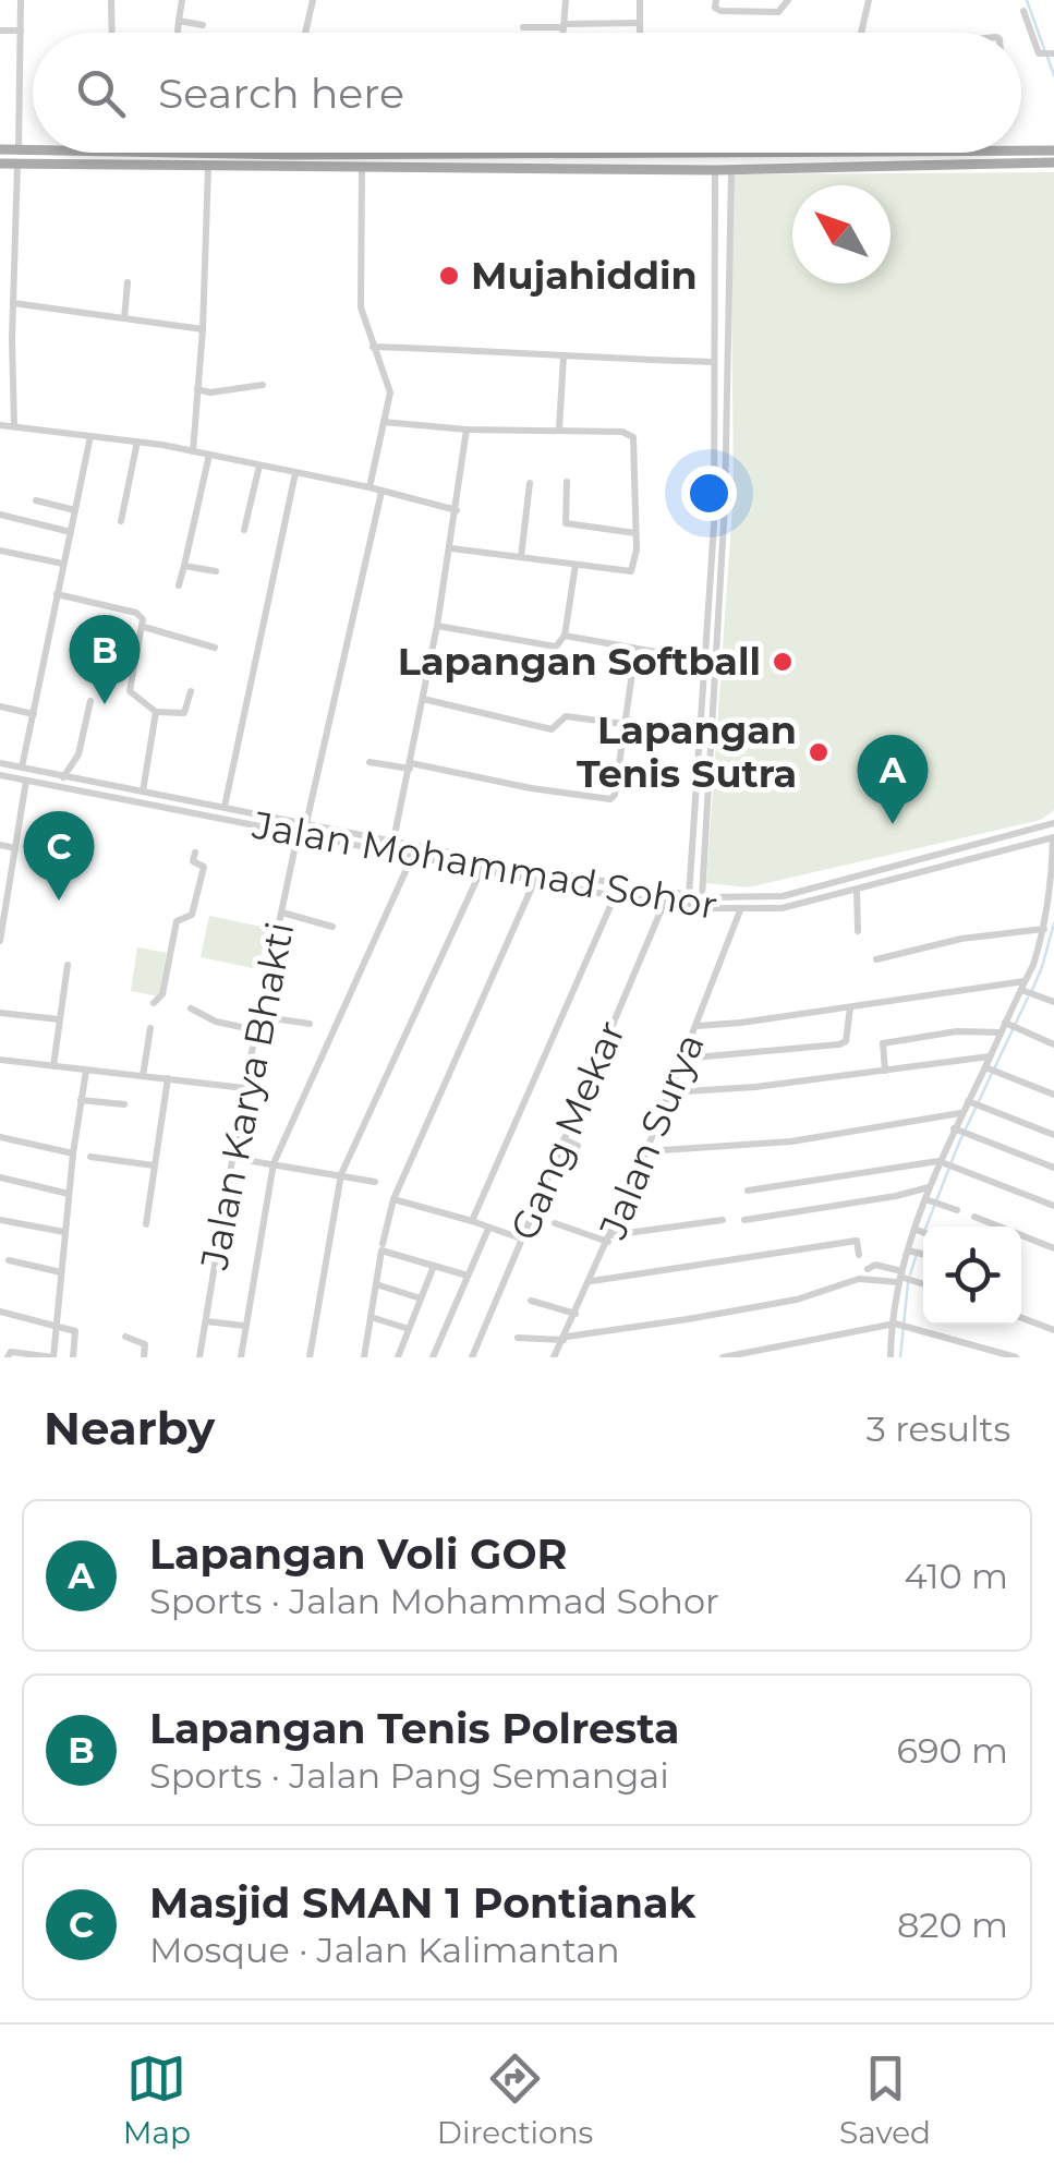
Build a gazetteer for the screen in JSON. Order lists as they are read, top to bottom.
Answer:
{
  "streets": {
    "street": [
      "Jalan Mohammad Sohor",
      "Jalan Karya Bhakti",
      "Gang Mekar",
      "Jalan Surya"
    ]
  },
  "crossings": [
    ["Jalan Mohammad Sohor", "Jalan Karya Bhakti"],
    ["Jalan Mohammad Sohor", "Gang Mekar"],
    ["Jalan Mohammad Sohor", "Jalan Surya"]
  ],
  "places": ["Mujahiddin", "Lapangan Softball", "Lapangan Tenis Sutra"],
  "north": "top left",
  "page": {
    "search": "Search here",
    "pins": ["B", "A", "C"],
    "heading": ["Nearby", "3 results"],
    "list": [
      {
        "mark": "A",
        "name": "Lapangan Voli GOR",
        "note": "Sports · Jalan Mohammad Sohor",
        "value": "410 m"
      },
      {
        "mark": "B",
        "name": "Lapangan Tenis Polresta",
        "note": "Sports · Jalan Pang Semangai",
        "value": "690 m"
      },
      {
        "mark": "C",
        "name": "Masjid SMAN 1 Pontianak",
        "note": "Mosque · Jalan Kalimantan",
        "value": "820 m"
      }
    ],
    "nav": ["Map", "Directions", "Saved"]
  }
}
